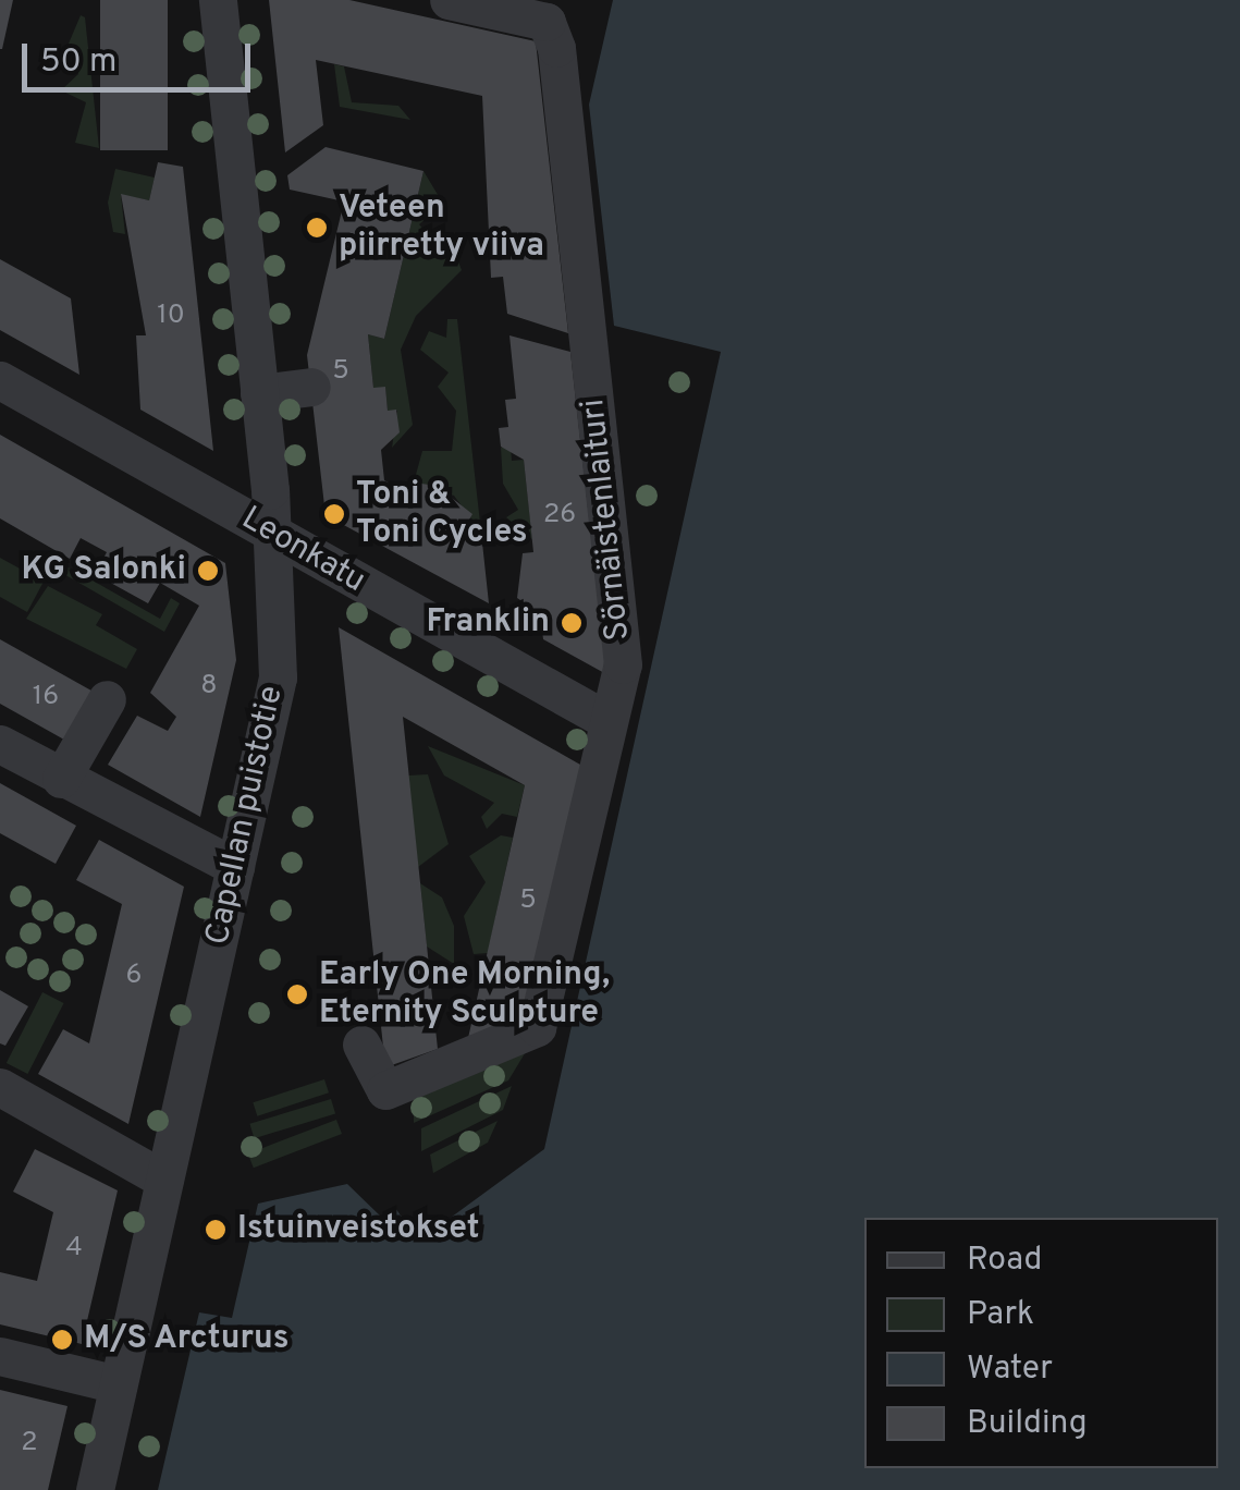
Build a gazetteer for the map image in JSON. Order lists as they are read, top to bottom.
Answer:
{
  "streets": {
    "street": ["Sörnäistenlaituri", "Leonkatu", "Capellan puistotie"]
  },
  "crossings": [
    ["Sörnäistenlaituri", "Leonkatu"],
    ["Leonkatu", "Capellan puistotie"]
  ],
  "places": [
    "Veteen piirretty viiva",
    "Toni & Toni Cycles",
    "KG Salonki",
    "Franklin",
    "Early One Morning, Eternity Sculpture",
    "Istuinveistokset",
    "M/S Arcturus"
  ],
  "house_numbers": [
    "10",
    "5",
    "26",
    "8",
    "16",
    "5",
    "6",
    "4",
    "2"
  ],
  "legend": [
    "Road",
    "Park",
    "Water",
    "Building"
  ],
  "scale_bar": "50 m"
}
